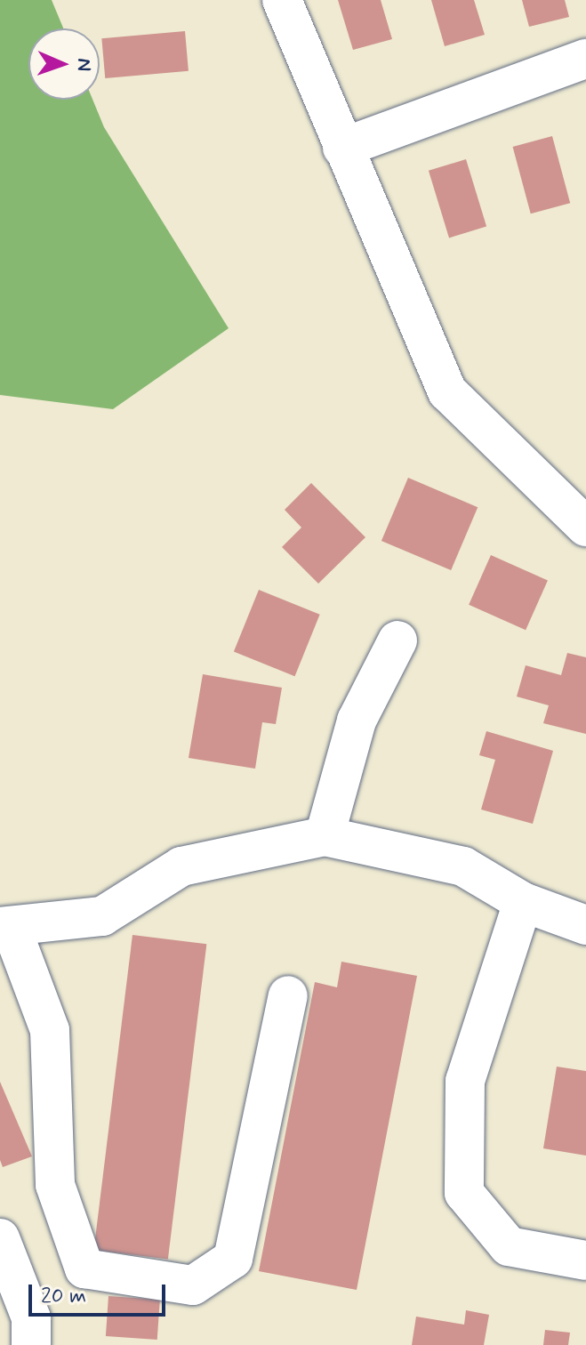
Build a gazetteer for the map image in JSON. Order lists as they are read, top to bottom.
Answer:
{
  "scale_bar": "20 m",
  "north": "right"
}
